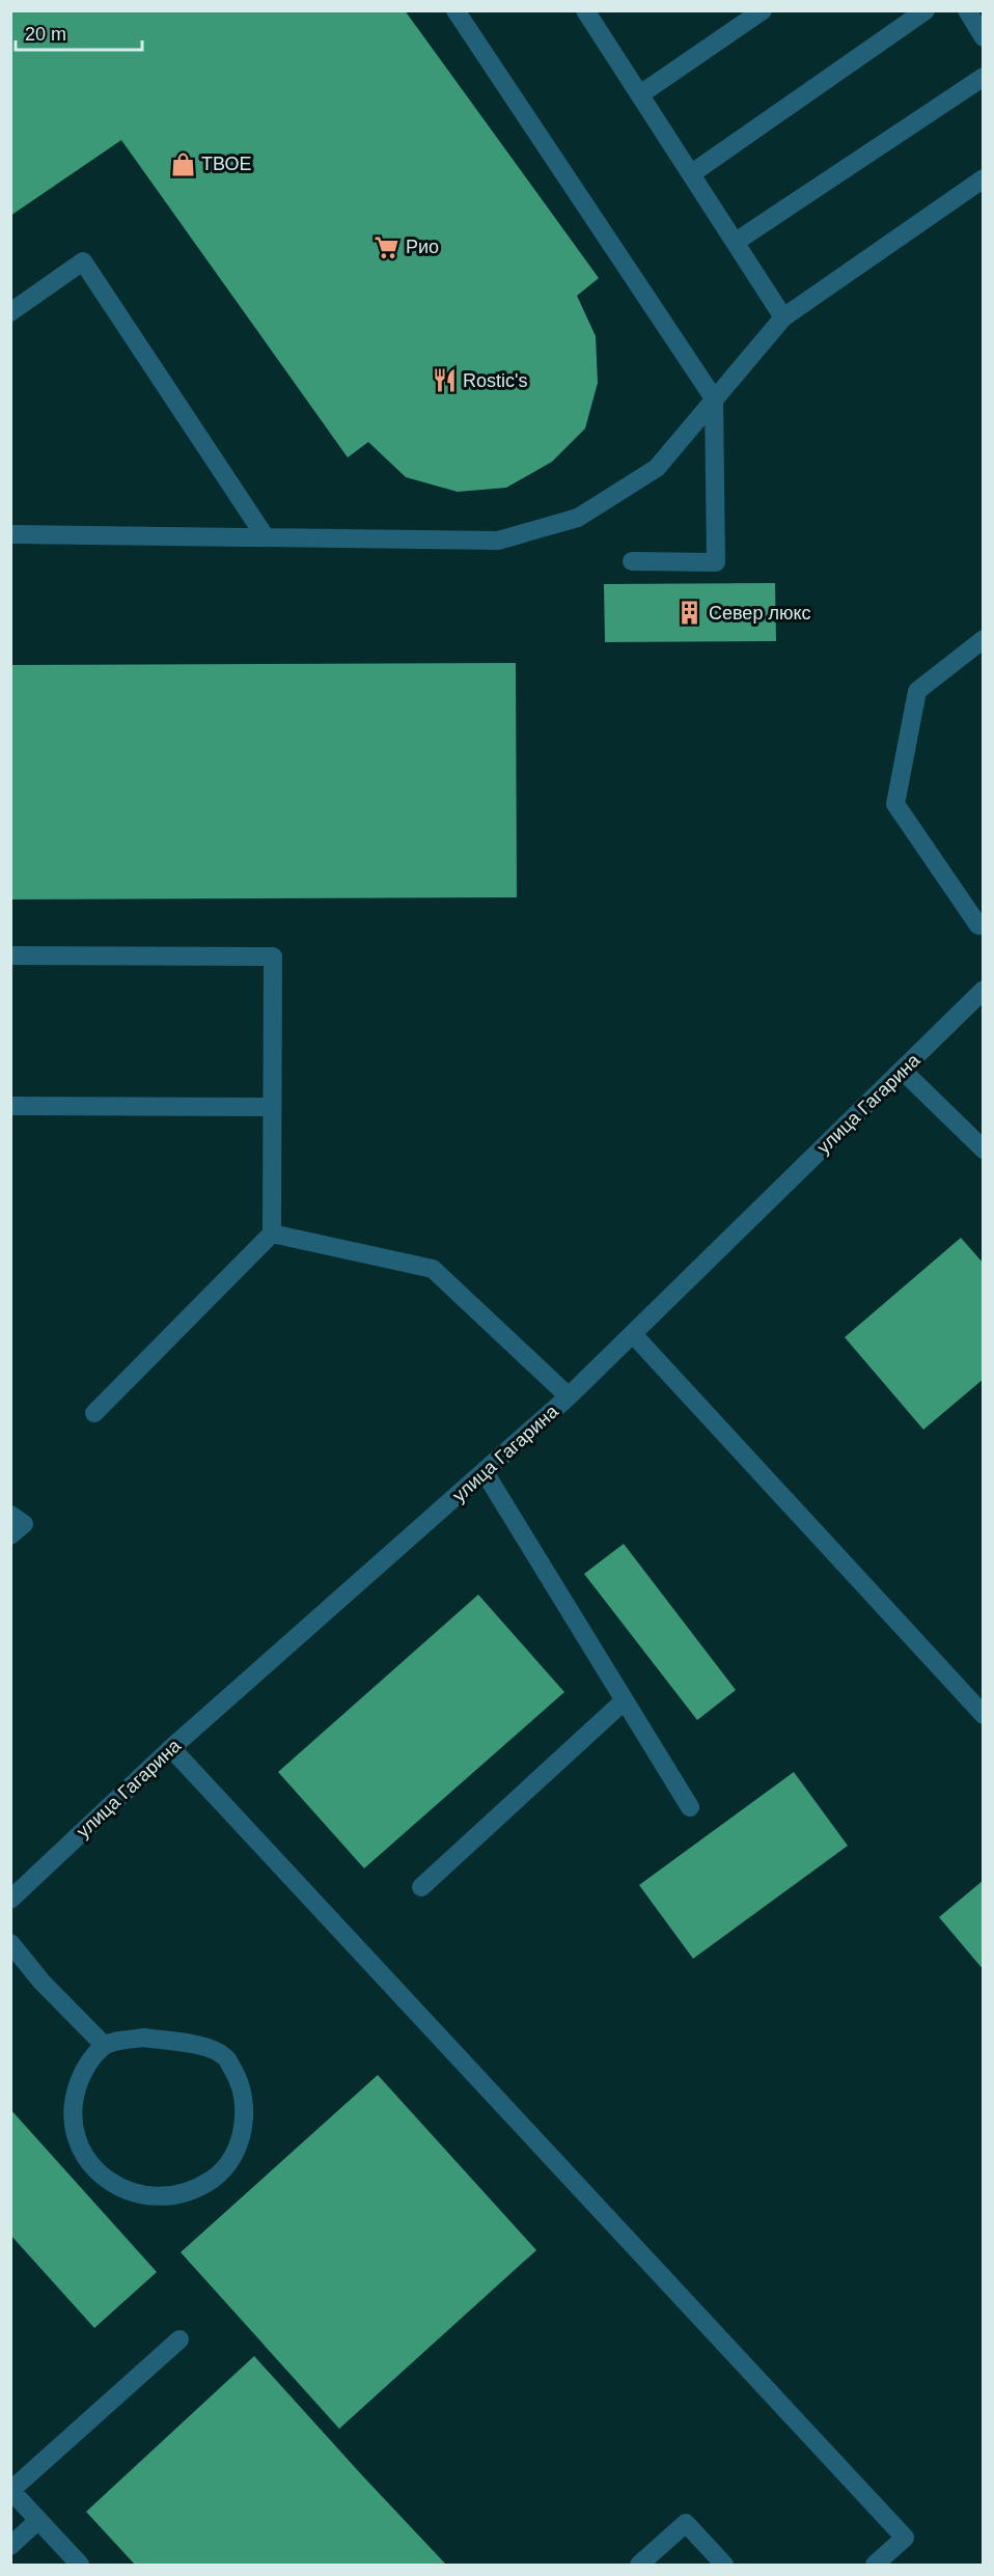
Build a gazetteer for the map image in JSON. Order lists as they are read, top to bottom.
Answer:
{
  "streets": {
    "street": ["улица Гагарина"]
  },
  "places": {
    "shop": ["ТВОЕ"],
    "supermarket": ["Рио"],
    "restaurant": ["Rostic's"],
    "building": ["Север люкс"]
  },
  "scale_bar": "20 m"
}
